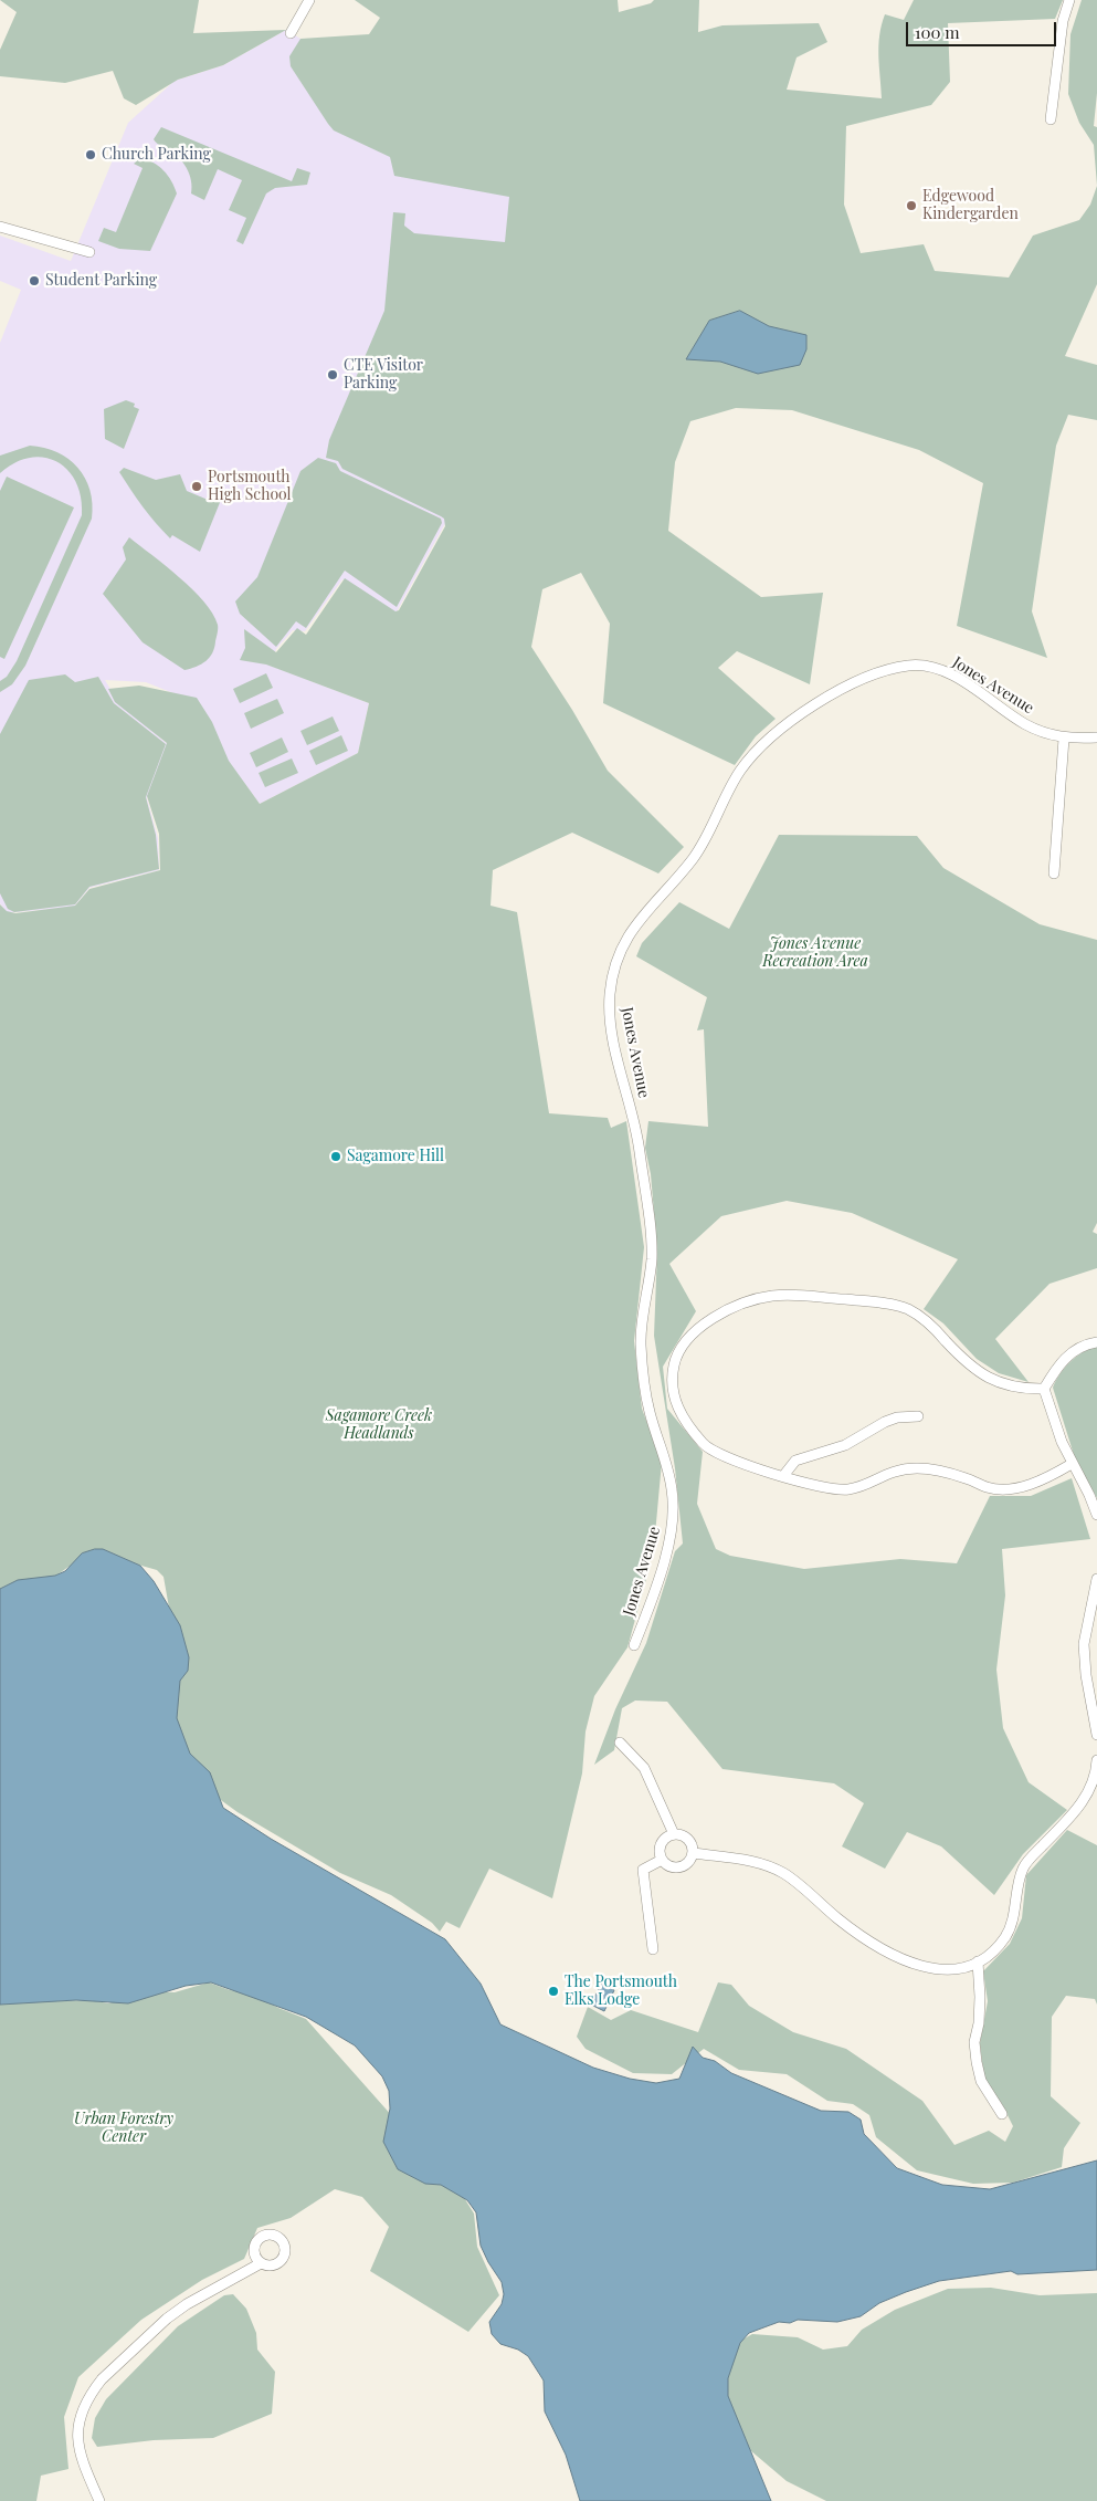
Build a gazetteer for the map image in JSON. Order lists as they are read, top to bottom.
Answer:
{
  "streets": {
    "street": ["Jones Avenue"]
  },
  "parks": ["Jones Avenue Recreation Area", "Sagamore Creek Headlands", "Urban Forestry Center"],
  "places": [
    "Church Parking",
    "Edgewood Kindergarden",
    "Student Parking",
    "CTE Visitor Parking",
    "Portsmouth High School",
    "Sagamore Hill",
    "The Portsmouth Elks Lodge"
  ],
  "scale_bar": "100 m"
}
